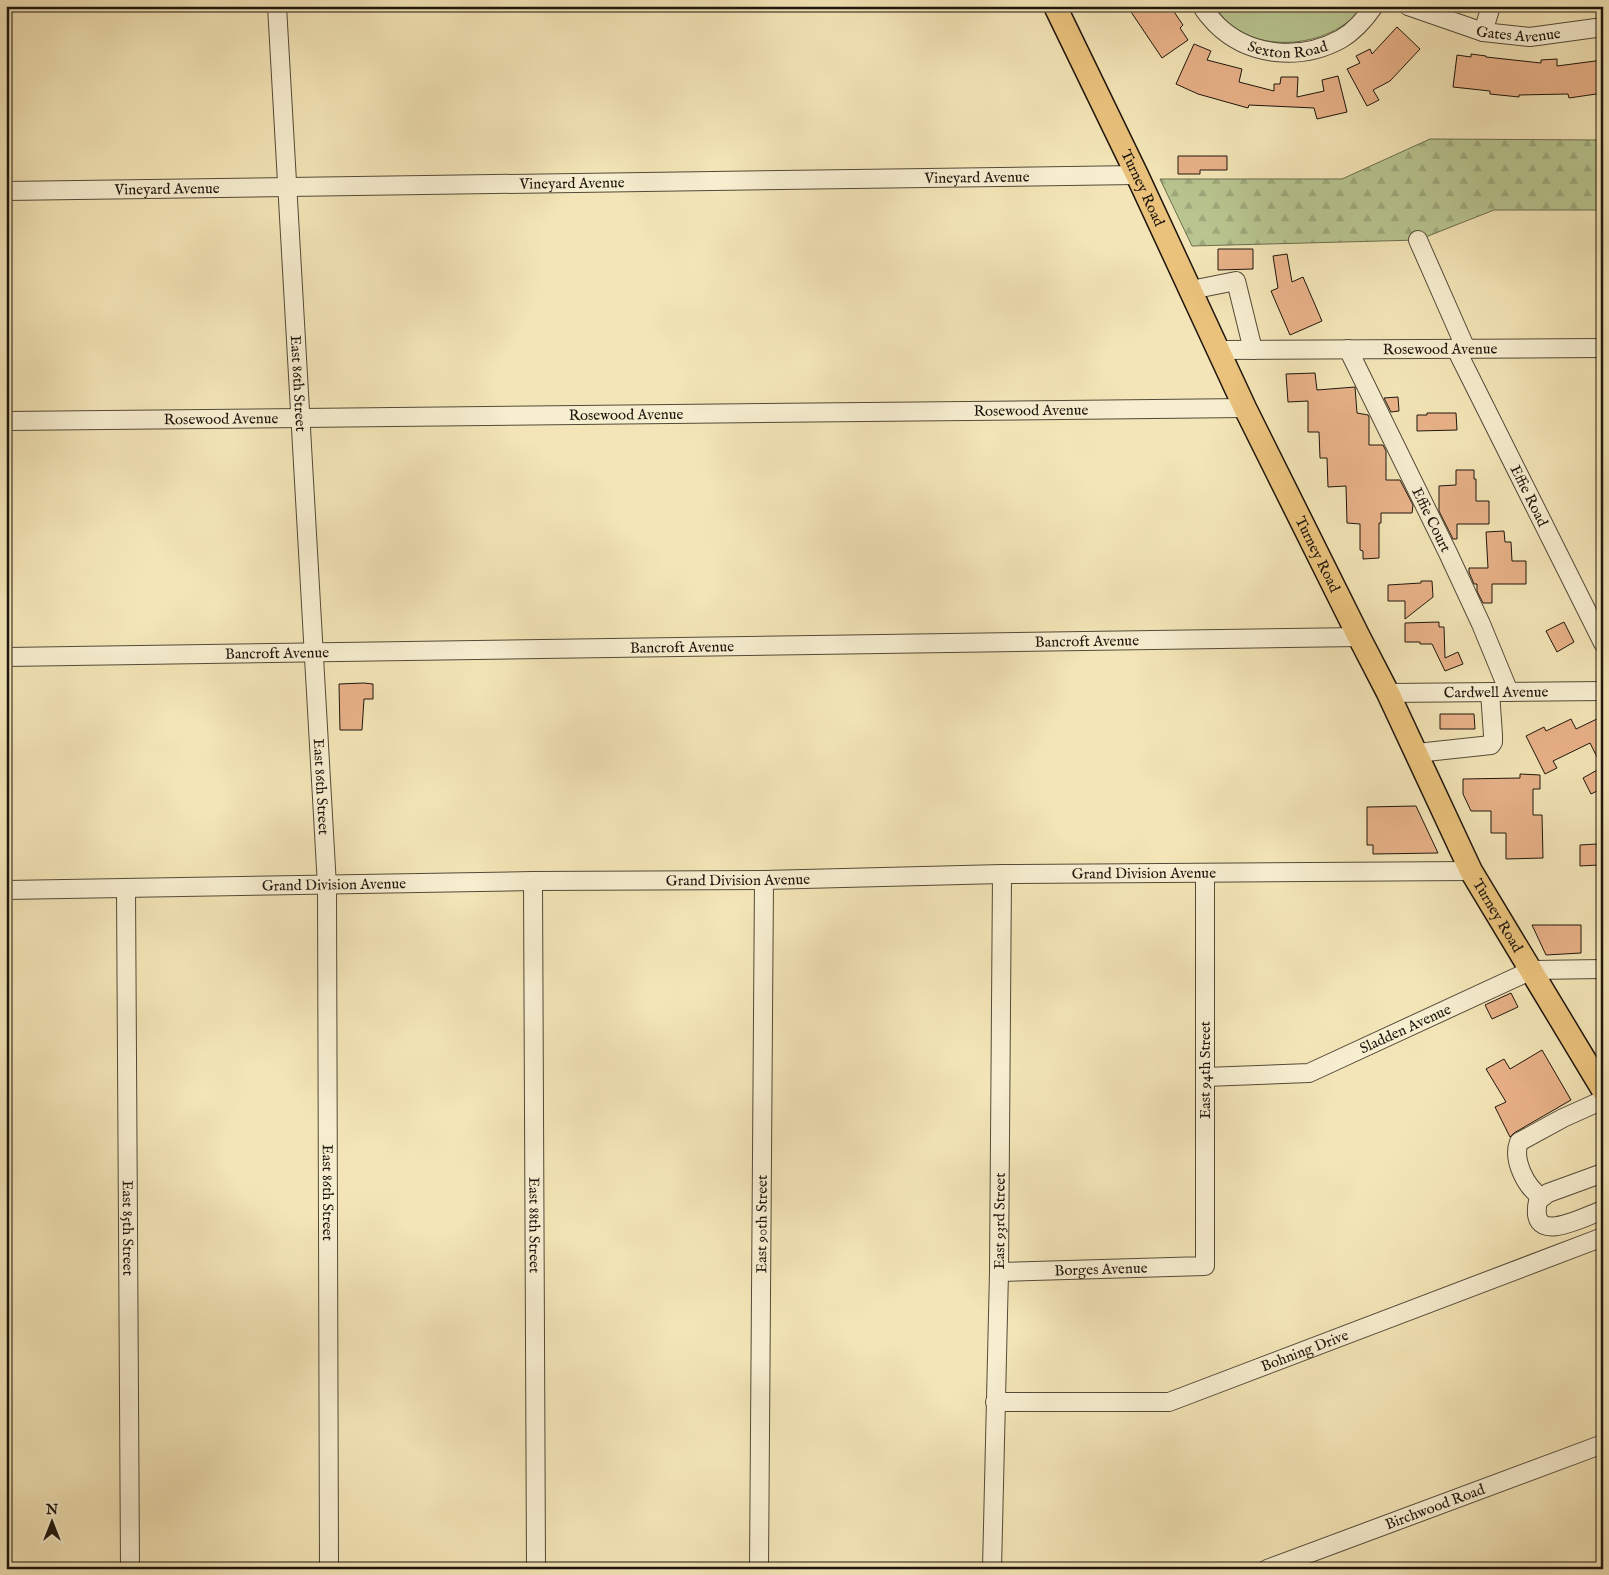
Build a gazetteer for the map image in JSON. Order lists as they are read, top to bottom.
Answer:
{
  "streets": {
    "main road": ["Turney Road"],
    "street": [
      "Gates Avenue",
      "Sexton Road",
      "Vineyard Avenue",
      "Rosewood Avenue",
      "East 86th Street",
      "Effie Road",
      "Effie Court",
      "Bancroft Avenue",
      "Cardwell Avenue",
      "Grand Division Avenue",
      "Sladden Avenue",
      "East 94th Street",
      "East 93rd Street",
      "East 88th Street",
      "East 90th Street",
      "East 85th Street",
      "Borges Avenue",
      "Bohning Drive",
      "Birchwood Road"
    ]
  },
  "crossings": [
    ["Vineyard Avenue", "Turney Road"],
    ["Vineyard Avenue", "East 86th Street"],
    ["Turney Road", "Rosewood Avenue"],
    ["Turney Road", "Bancroft Avenue"],
    ["Turney Road", "Cardwell Avenue"],
    ["Turney Road", "Grand Division Avenue"],
    ["Turney Road", "Sladden Avenue"],
    ["Rosewood Avenue", "East 86th Street"],
    ["Rosewood Avenue", "Effie Road"],
    ["Rosewood Avenue", "Effie Court"],
    ["East 86th Street", "Bancroft Avenue"],
    ["East 86th Street", "Grand Division Avenue"],
    ["Effie Court", "Cardwell Avenue"],
    ["Grand Division Avenue", "East 94th Street"],
    ["Grand Division Avenue", "East 93rd Street"],
    ["Grand Division Avenue", "East 88th Street"],
    ["Grand Division Avenue", "East 90th Street"],
    ["Grand Division Avenue", "East 85th Street"],
    ["Sladden Avenue", "East 94th Street"],
    ["East 94th Street", "Borges Avenue"],
    ["East 93rd Street", "Borges Avenue"],
    ["East 93rd Street", "Bohning Drive"]
  ],
  "north": "top"
}
